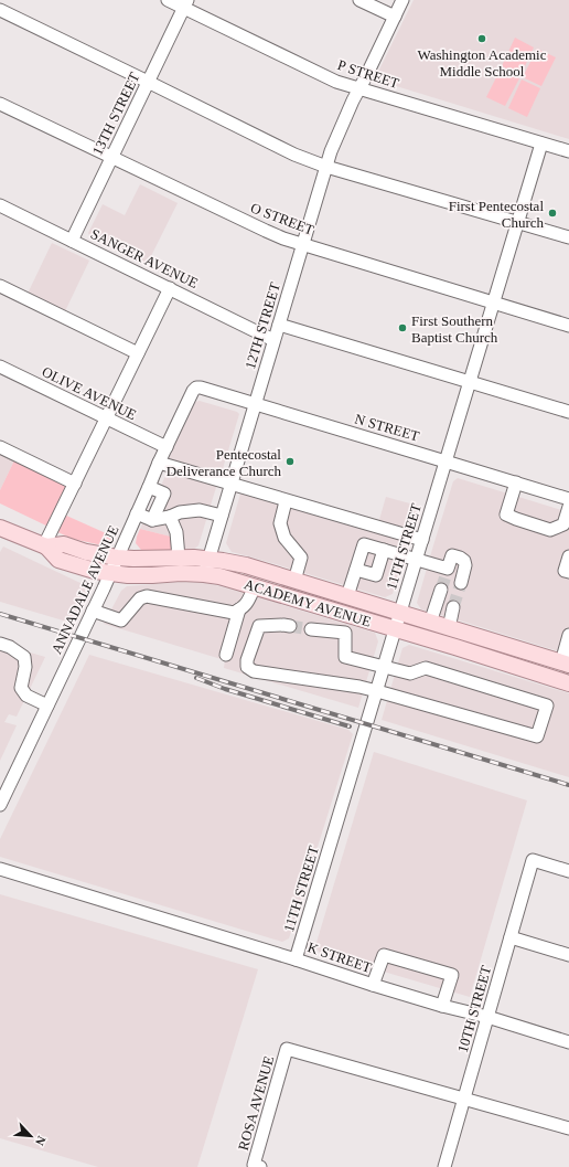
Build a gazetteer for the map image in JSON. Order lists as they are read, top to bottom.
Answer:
{
  "streets": {
    "main road": ["ACADEMY AVENUE"],
    "street": [
      "P STREET",
      "13TH STREET",
      "O STREET",
      "SANGER AVENUE",
      "12TH STREET",
      "OLIVE AVENUE",
      "N STREET",
      "11TH STREET",
      "ANNADALE AVENUE",
      "K STREET",
      "10TH STREET",
      "ROSA AVENUE"
    ]
  },
  "crossings": [
    ["P STREET", "13TH STREET"],
    ["P STREET", "12TH STREET"],
    ["P STREET", "11TH STREET"],
    ["13TH STREET", "O STREET"],
    ["13TH STREET", "SANGER AVENUE"],
    ["O STREET", "12TH STREET"],
    ["O STREET", "11TH STREET"],
    ["SANGER AVENUE", "12TH STREET"],
    ["12TH STREET", "N STREET"],
    ["12TH STREET", "ACADEMY AVENUE"],
    ["OLIVE AVENUE", "ANNADALE AVENUE"],
    ["N STREET", "11TH STREET"],
    ["N STREET", "ANNADALE AVENUE"],
    ["11TH STREET", "ACADEMY AVENUE"],
    ["11TH STREET", "K STREET"],
    ["ANNADALE AVENUE", "ACADEMY AVENUE"],
    ["K STREET", "10TH STREET"],
    ["10TH STREET", "ROSA AVENUE"]
  ],
  "places": [
    "Washington Academic Middle School",
    "First Pentecostal Church",
    "First Southern Baptist Church",
    "Pentecostal Deliverance Church"
  ],
  "north": "bottom right"
}
